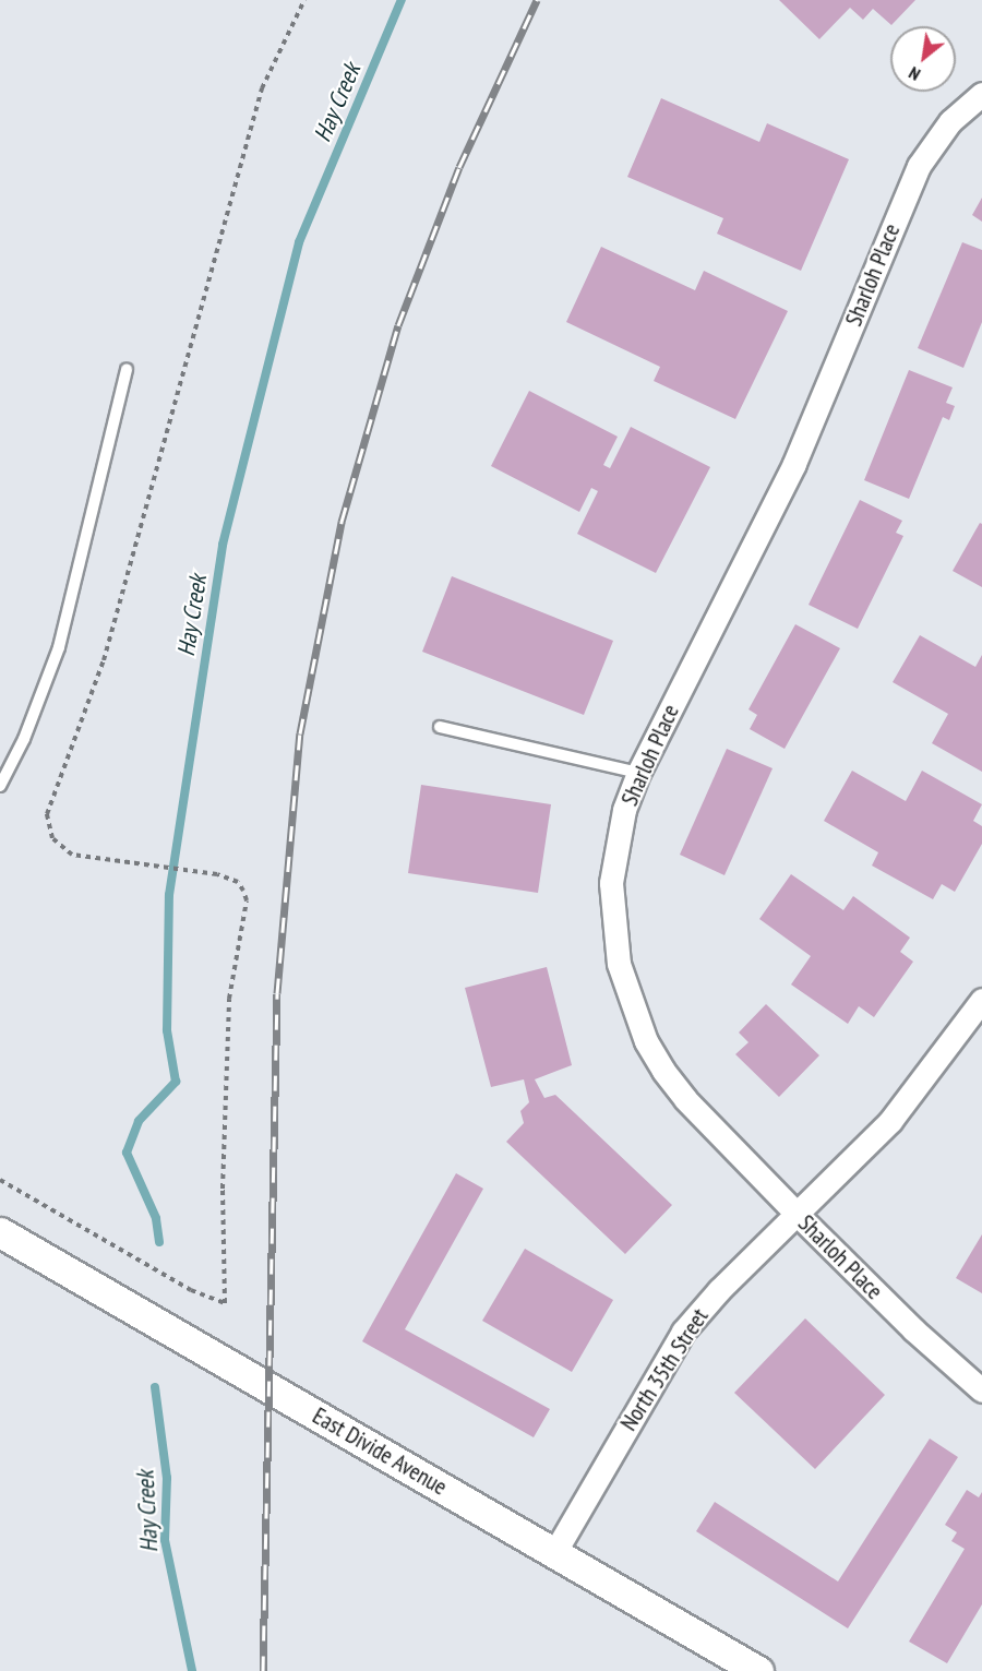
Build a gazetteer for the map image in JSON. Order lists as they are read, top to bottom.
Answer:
{
  "streets": {
    "street": ["Sharloh Place", "North 35th Street", "East Divide Avenue"]
  },
  "crossings": [
    ["Sharloh Place", "North 35th Street"],
    ["North 35th Street", "East Divide Avenue"]
  ],
  "water": ["Hay Creek"],
  "north": "bottom left"
}
